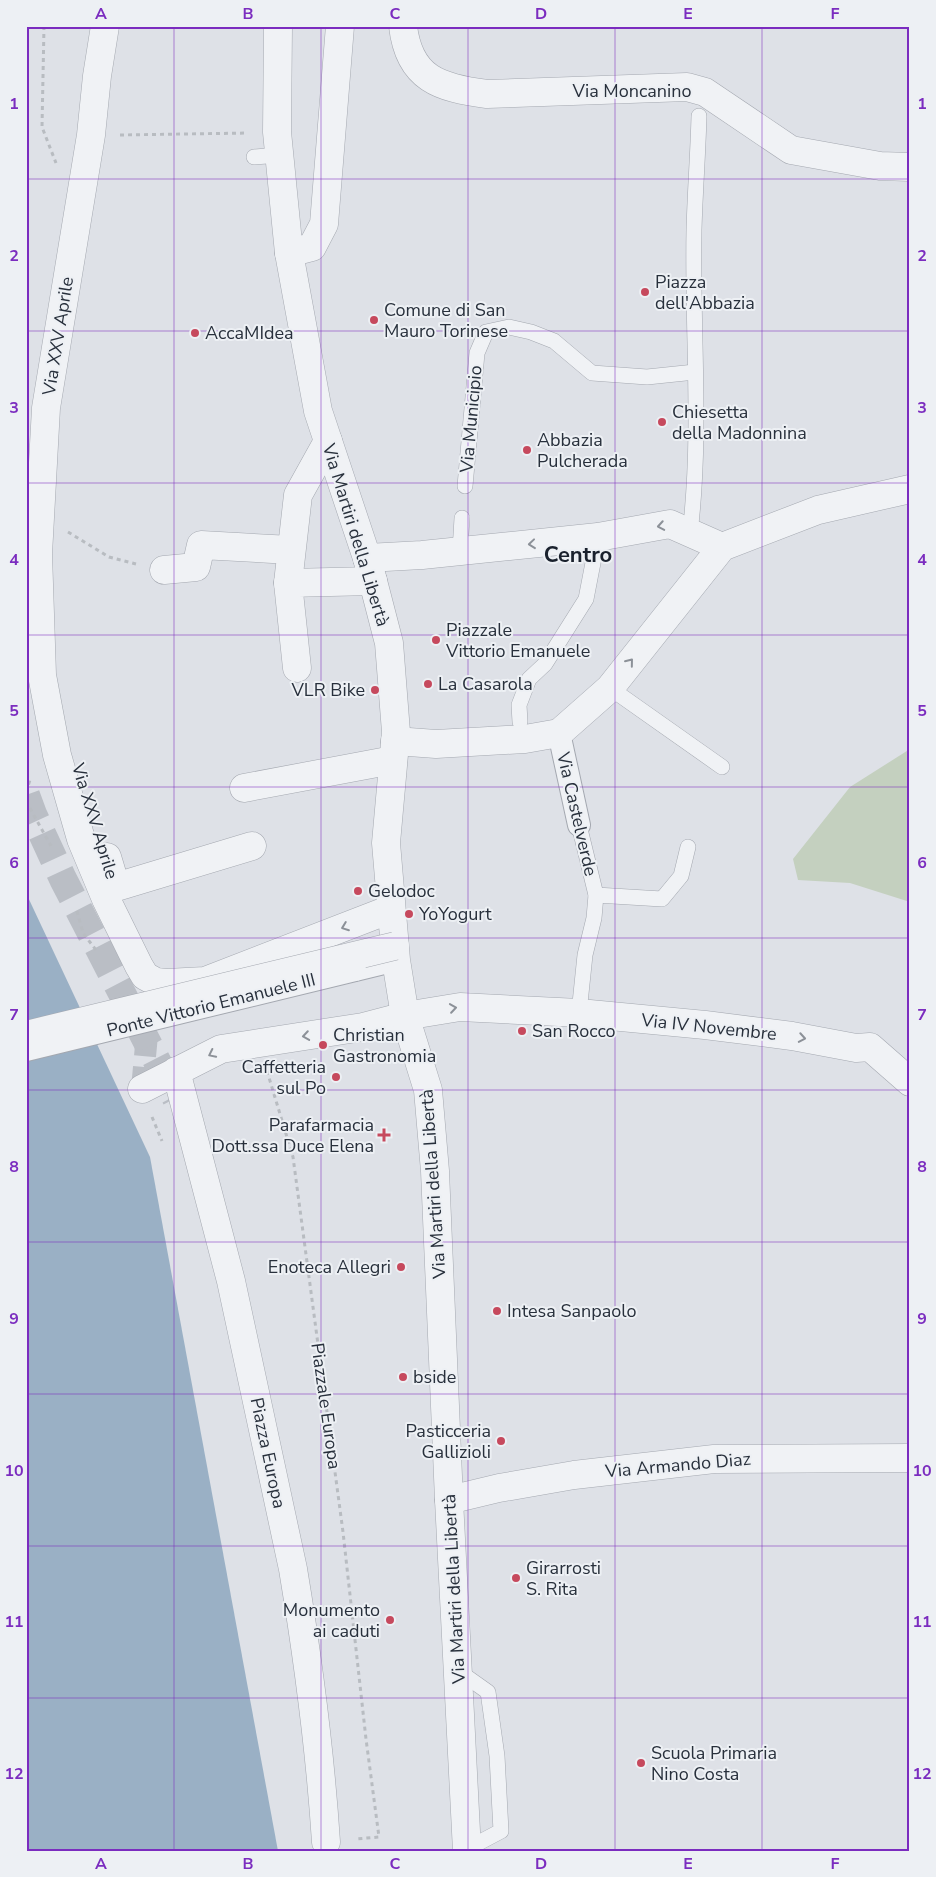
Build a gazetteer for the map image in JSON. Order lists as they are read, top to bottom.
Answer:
{
  "streets": {
    "street": [
      "Via Moncanino",
      "Via XXV Aprile",
      "Via Martiri della Libertà",
      "Via Castelverde",
      "Ponte Vittorio Emanuele III",
      "Via IV Novembre",
      "Piazza Europa",
      "Via Armando Diaz"
    ],
    "lane": ["Via Municipio"],
    "path": ["Piazzale Europa"]
  },
  "crossings": [
    ["Via XXV Aprile", "Via Martiri della Libertà"],
    ["Via Martiri della Libertà", "Ponte Vittorio Emanuele III"],
    ["Via Martiri della Libertà", "Via IV Novembre"],
    ["Via Martiri della Libertà", "Via Armando Diaz"],
    ["Via Castelverde", "Via IV Novembre"],
    ["Via IV Novembre", "Piazzale Europa"],
    ["Piazzale Europa", "Piazza Europa"]
  ],
  "districts": ["Centro"],
  "places": {
    "other": [
      "Piazza dell'Abbazia",
      "Comune di San Mauro Torinese",
      "AccaMIdea",
      "Chiesetta della Madonnina",
      "Abbazia Pulcherada",
      "Piazzale Vittorio Emanuele",
      "La Casarola",
      "VLR Bike",
      "Gelodoc",
      "YoYogurt",
      "San Rocco",
      "Christian Gastronomia",
      "Caffetteria sul Po",
      "Enoteca Allegri",
      "Intesa Sanpaolo",
      "bside",
      "Pasticceria Gallizioli",
      "Girarrosti S. Rita",
      "Monumento ai caduti",
      "Scuola Primaria Nino Costa"
    ],
    "health": ["Parafarmacia Dott.ssa Duce Elena"]
  },
  "grid": {
    "columns": [
      "A",
      "B",
      "C",
      "D",
      "E",
      "F"
    ],
    "rows": [
      "1",
      "2",
      "3",
      "4",
      "5",
      "6",
      "7",
      "8",
      "9",
      "10",
      "11",
      "12"
    ]
  }
}
